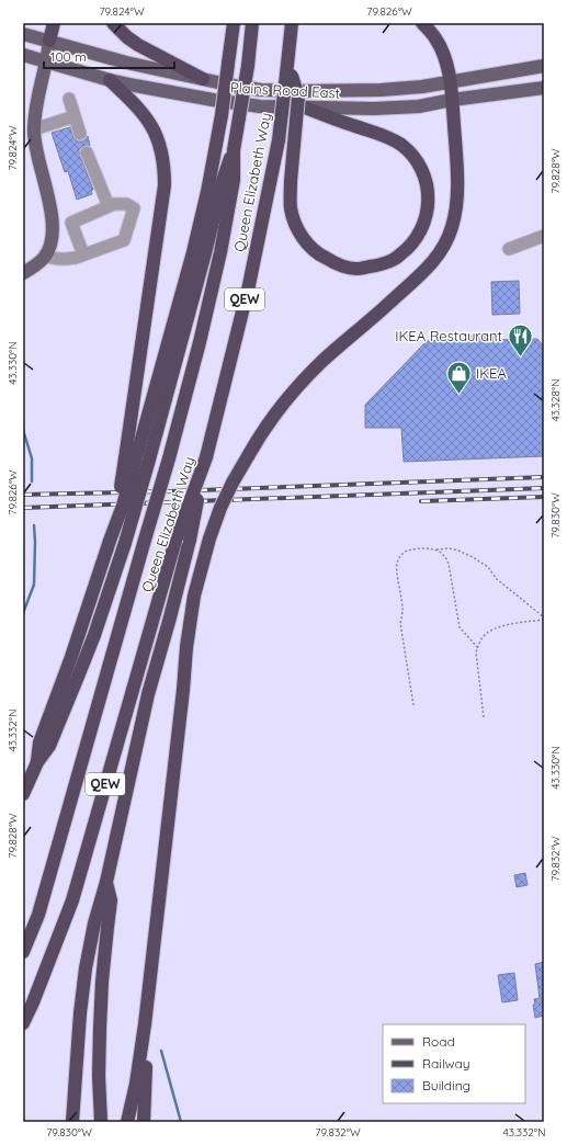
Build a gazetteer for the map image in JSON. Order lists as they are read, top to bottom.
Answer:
{
  "streets": {
    "highway": ["Queen Elizabeth Way", "QEW"],
    "main road": ["Plains Road East"]
  },
  "places": {
    "restaurant": ["IKEA Restaurant"],
    "shop": ["IKEA"]
  },
  "legend": ["Road", "Railway", "Building"],
  "scale_bar": "100 m",
  "coordinates": [
    "79.824°W",
    "79.826°W",
    "79.828°W",
    "43.330°N",
    "43.328°N",
    "79.830°W",
    "43.332°N",
    "79.832°W"
  ]
}
